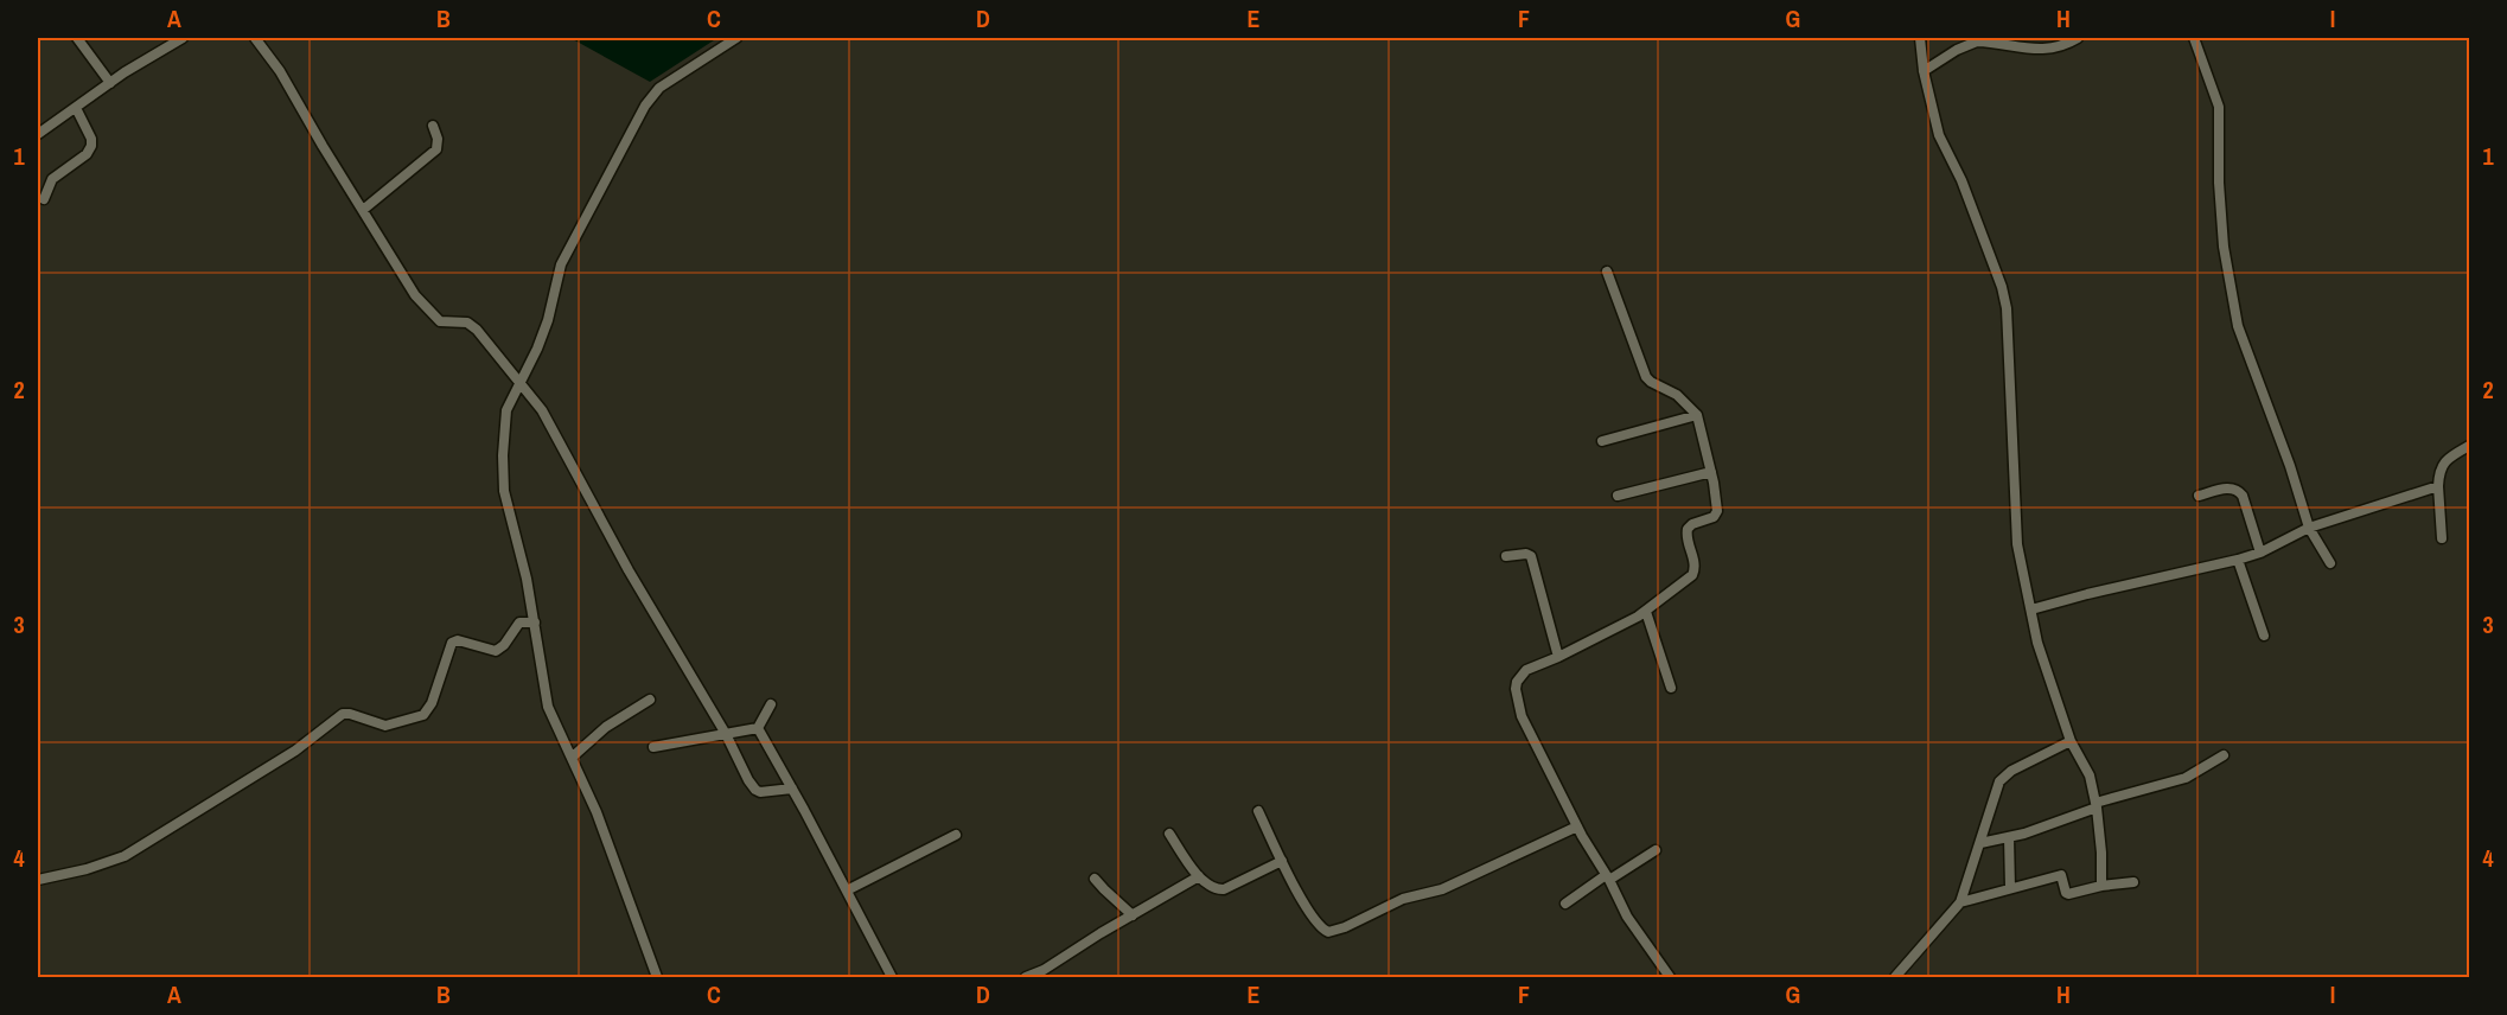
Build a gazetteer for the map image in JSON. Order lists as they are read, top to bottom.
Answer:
{
  "grid": {
    "columns": [
      "A",
      "B",
      "C",
      "D",
      "E",
      "F",
      "G",
      "H",
      "I"
    ],
    "rows": [
      "1",
      "2",
      "3",
      "4"
    ]
  }
}
